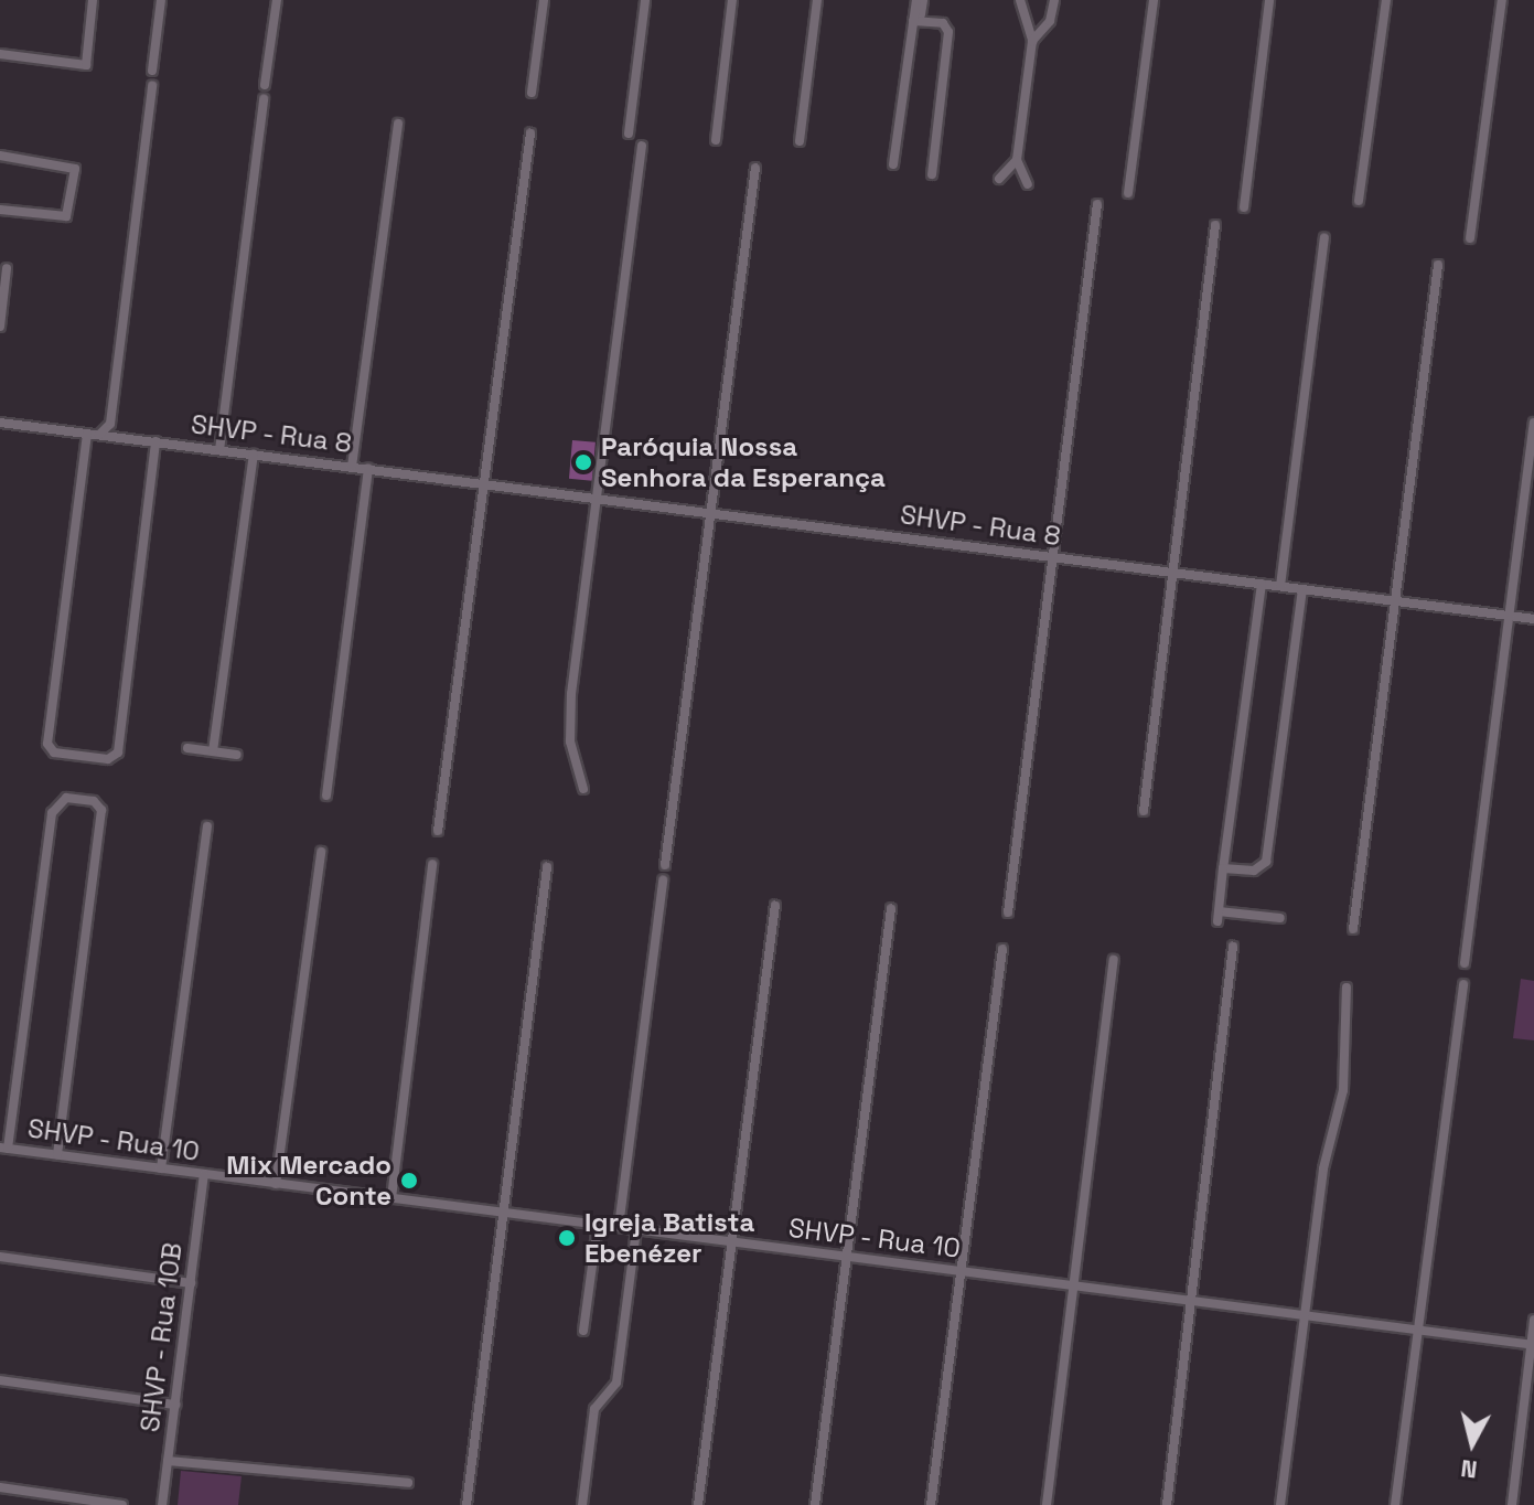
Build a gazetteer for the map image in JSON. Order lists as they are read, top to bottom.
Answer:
{
  "streets": {
    "street": ["SHVP - Rua 8", "SHVP - Rua 10", "SHVP - Rua 10B"]
  },
  "crossings": [
    ["SHVP - Rua 10", "SHVP - Rua 10B"]
  ],
  "places": ["Paróquia Nossa Senhora da Esperança", "Mix Mercado Conte", "Igreja Batista Ebenézer"],
  "north": "bottom"
}
